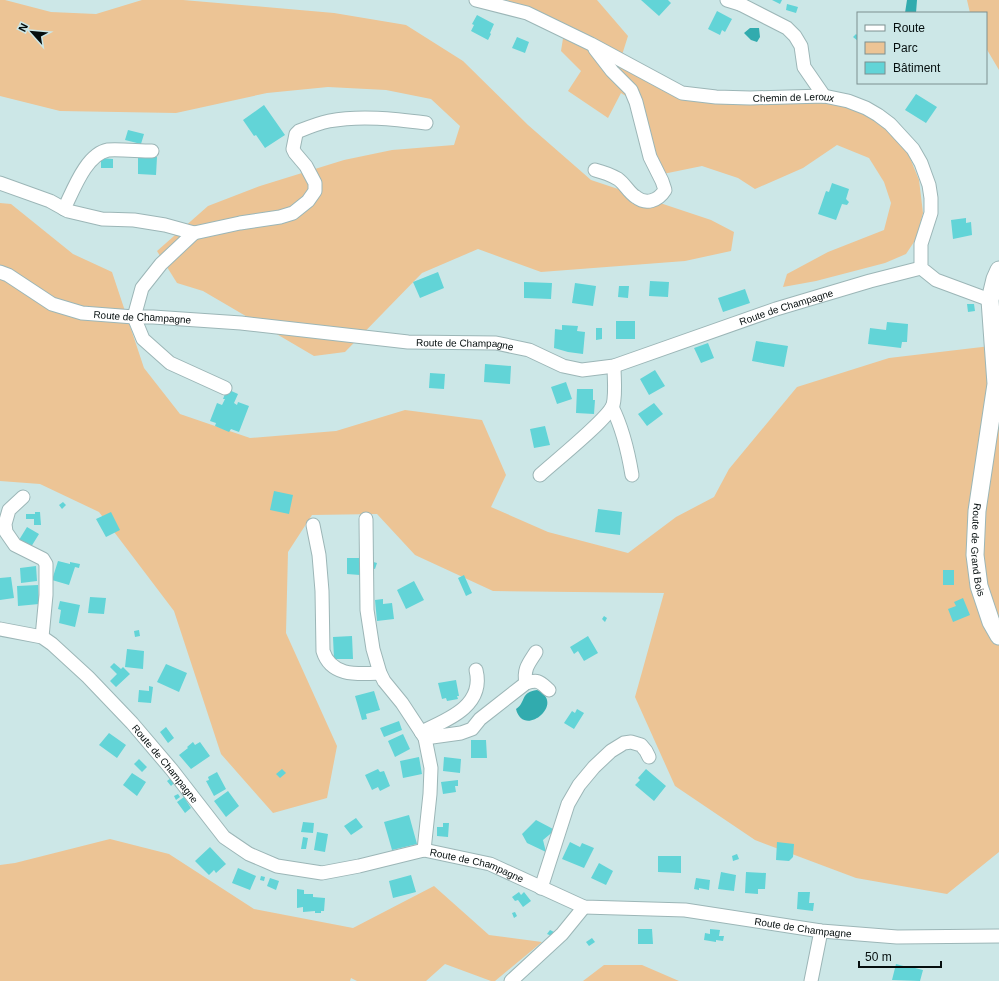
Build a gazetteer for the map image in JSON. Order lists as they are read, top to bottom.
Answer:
{
  "streets": {
    "main road": ["Route de Grand Bois"],
    "street": ["Chemin de Leroux", "Route de Champagne"]
  },
  "crossings": [
    ["Chemin de Leroux", "Route de Champagne"]
  ],
  "legend": ["Route", "Parc", "Bâtiment"],
  "scale_bar": "50 m",
  "north": "top left"
}
